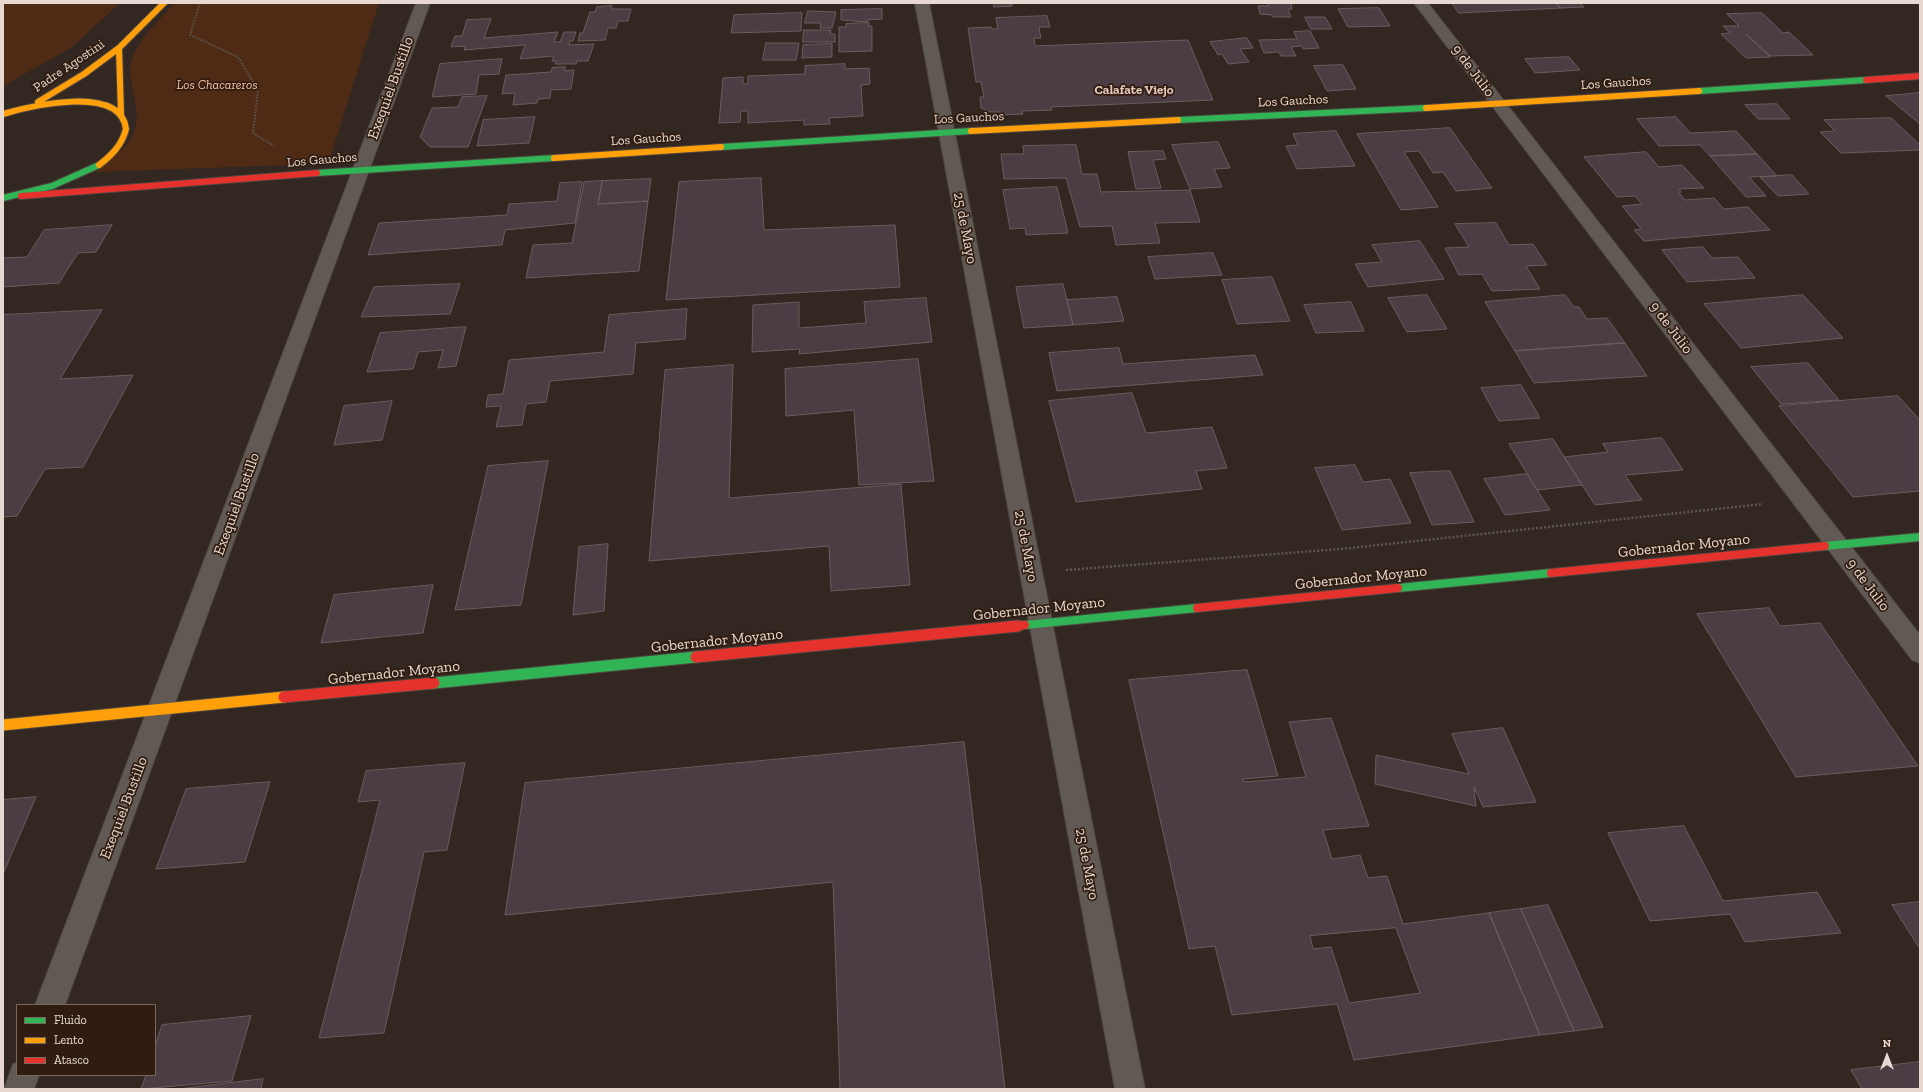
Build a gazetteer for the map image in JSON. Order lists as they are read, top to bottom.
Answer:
{
  "streets": {
    "street": [
      "Padre Agostini",
      "9 de Julio",
      "Los Gauchos",
      "Exequiel Bustillo",
      "25 de Mayo",
      "Gobernador Moyano"
    ]
  },
  "crossings": [
    ["Padre Agostini", "Los Gauchos"],
    ["9 de Julio", "Los Gauchos"],
    ["9 de Julio", "Gobernador Moyano"],
    ["Los Gauchos", "Exequiel Bustillo"],
    ["Los Gauchos", "25 de Mayo"],
    ["Exequiel Bustillo", "Gobernador Moyano"],
    ["25 de Mayo", "Gobernador Moyano"]
  ],
  "districts": ["Calafate Viejo"],
  "parks": ["Los Chacareros"],
  "legend": ["Fluido", "Lento", "Atasco"],
  "north": "top"
}
